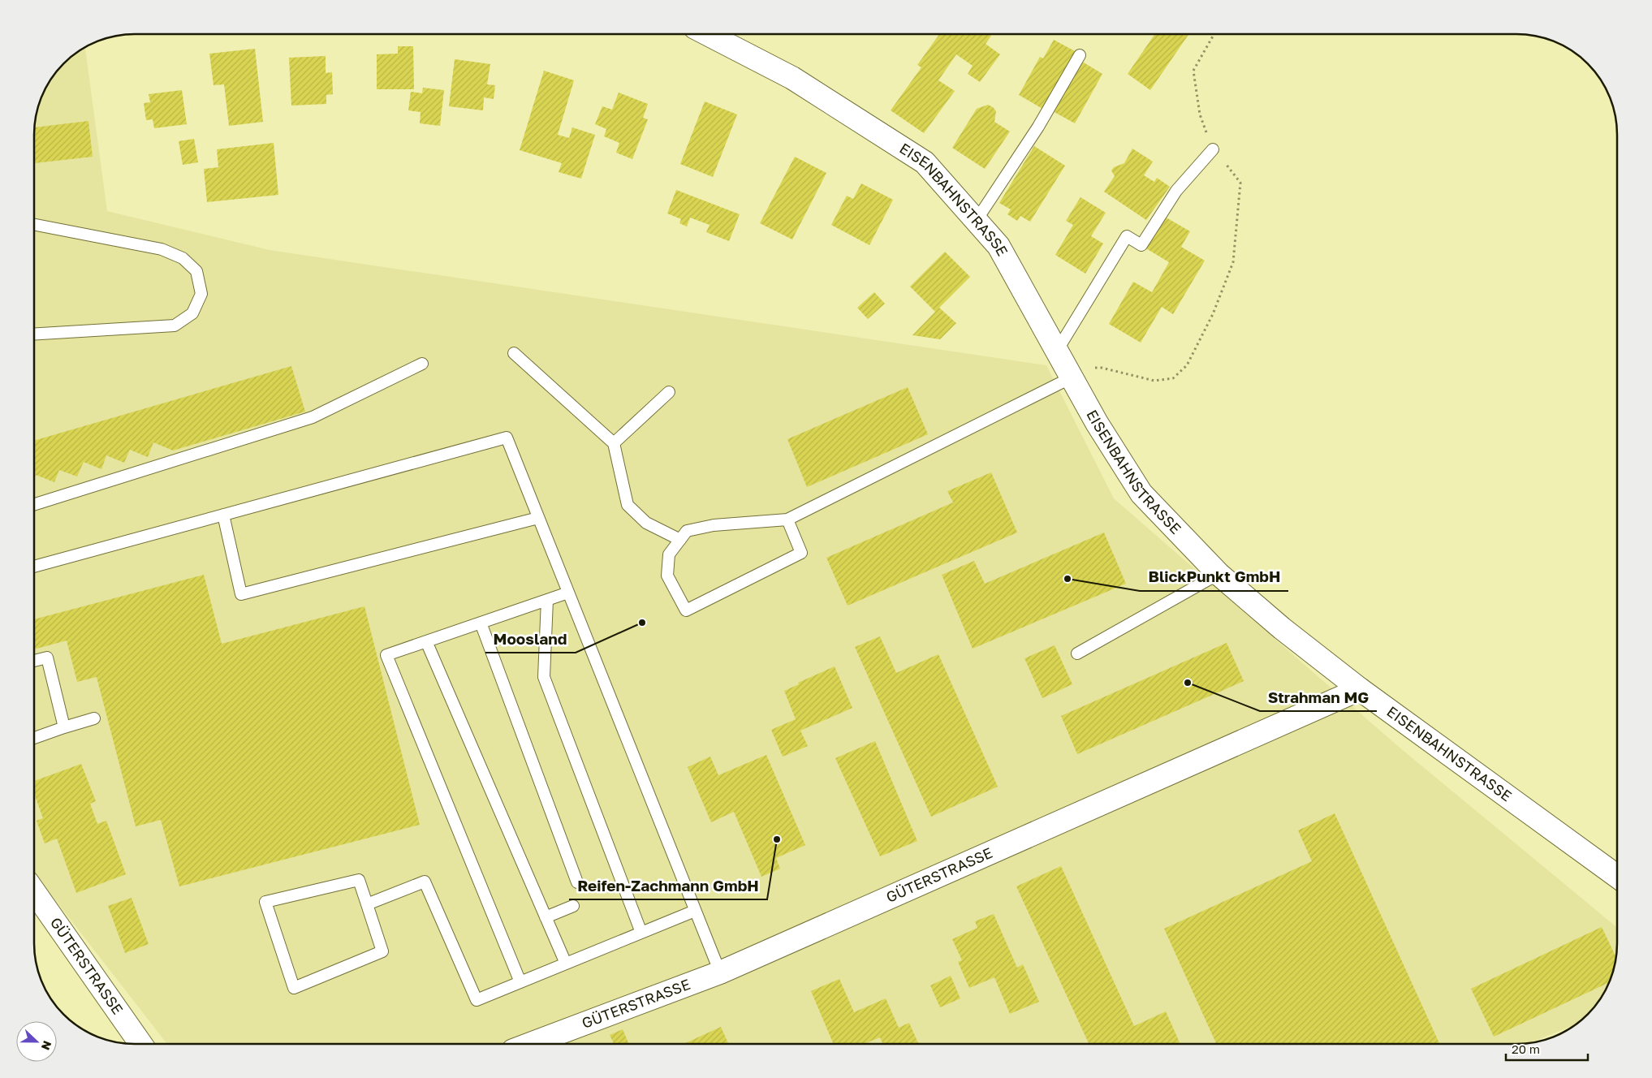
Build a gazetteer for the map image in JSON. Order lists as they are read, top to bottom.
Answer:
{
  "streets": {
    "street": ["EISENBAHNSTRASSE", "GÜTERSTRASSE"]
  },
  "crossings": [
    ["EISENBAHNSTRASSE", "GÜTERSTRASSE"]
  ],
  "places": [
    "BlickPunkt GmbH",
    "Moosland",
    "Strahman MG",
    "Reifen-Zachmann GmbH"
  ],
  "scale_bar": "20 m",
  "north": "right"
}
